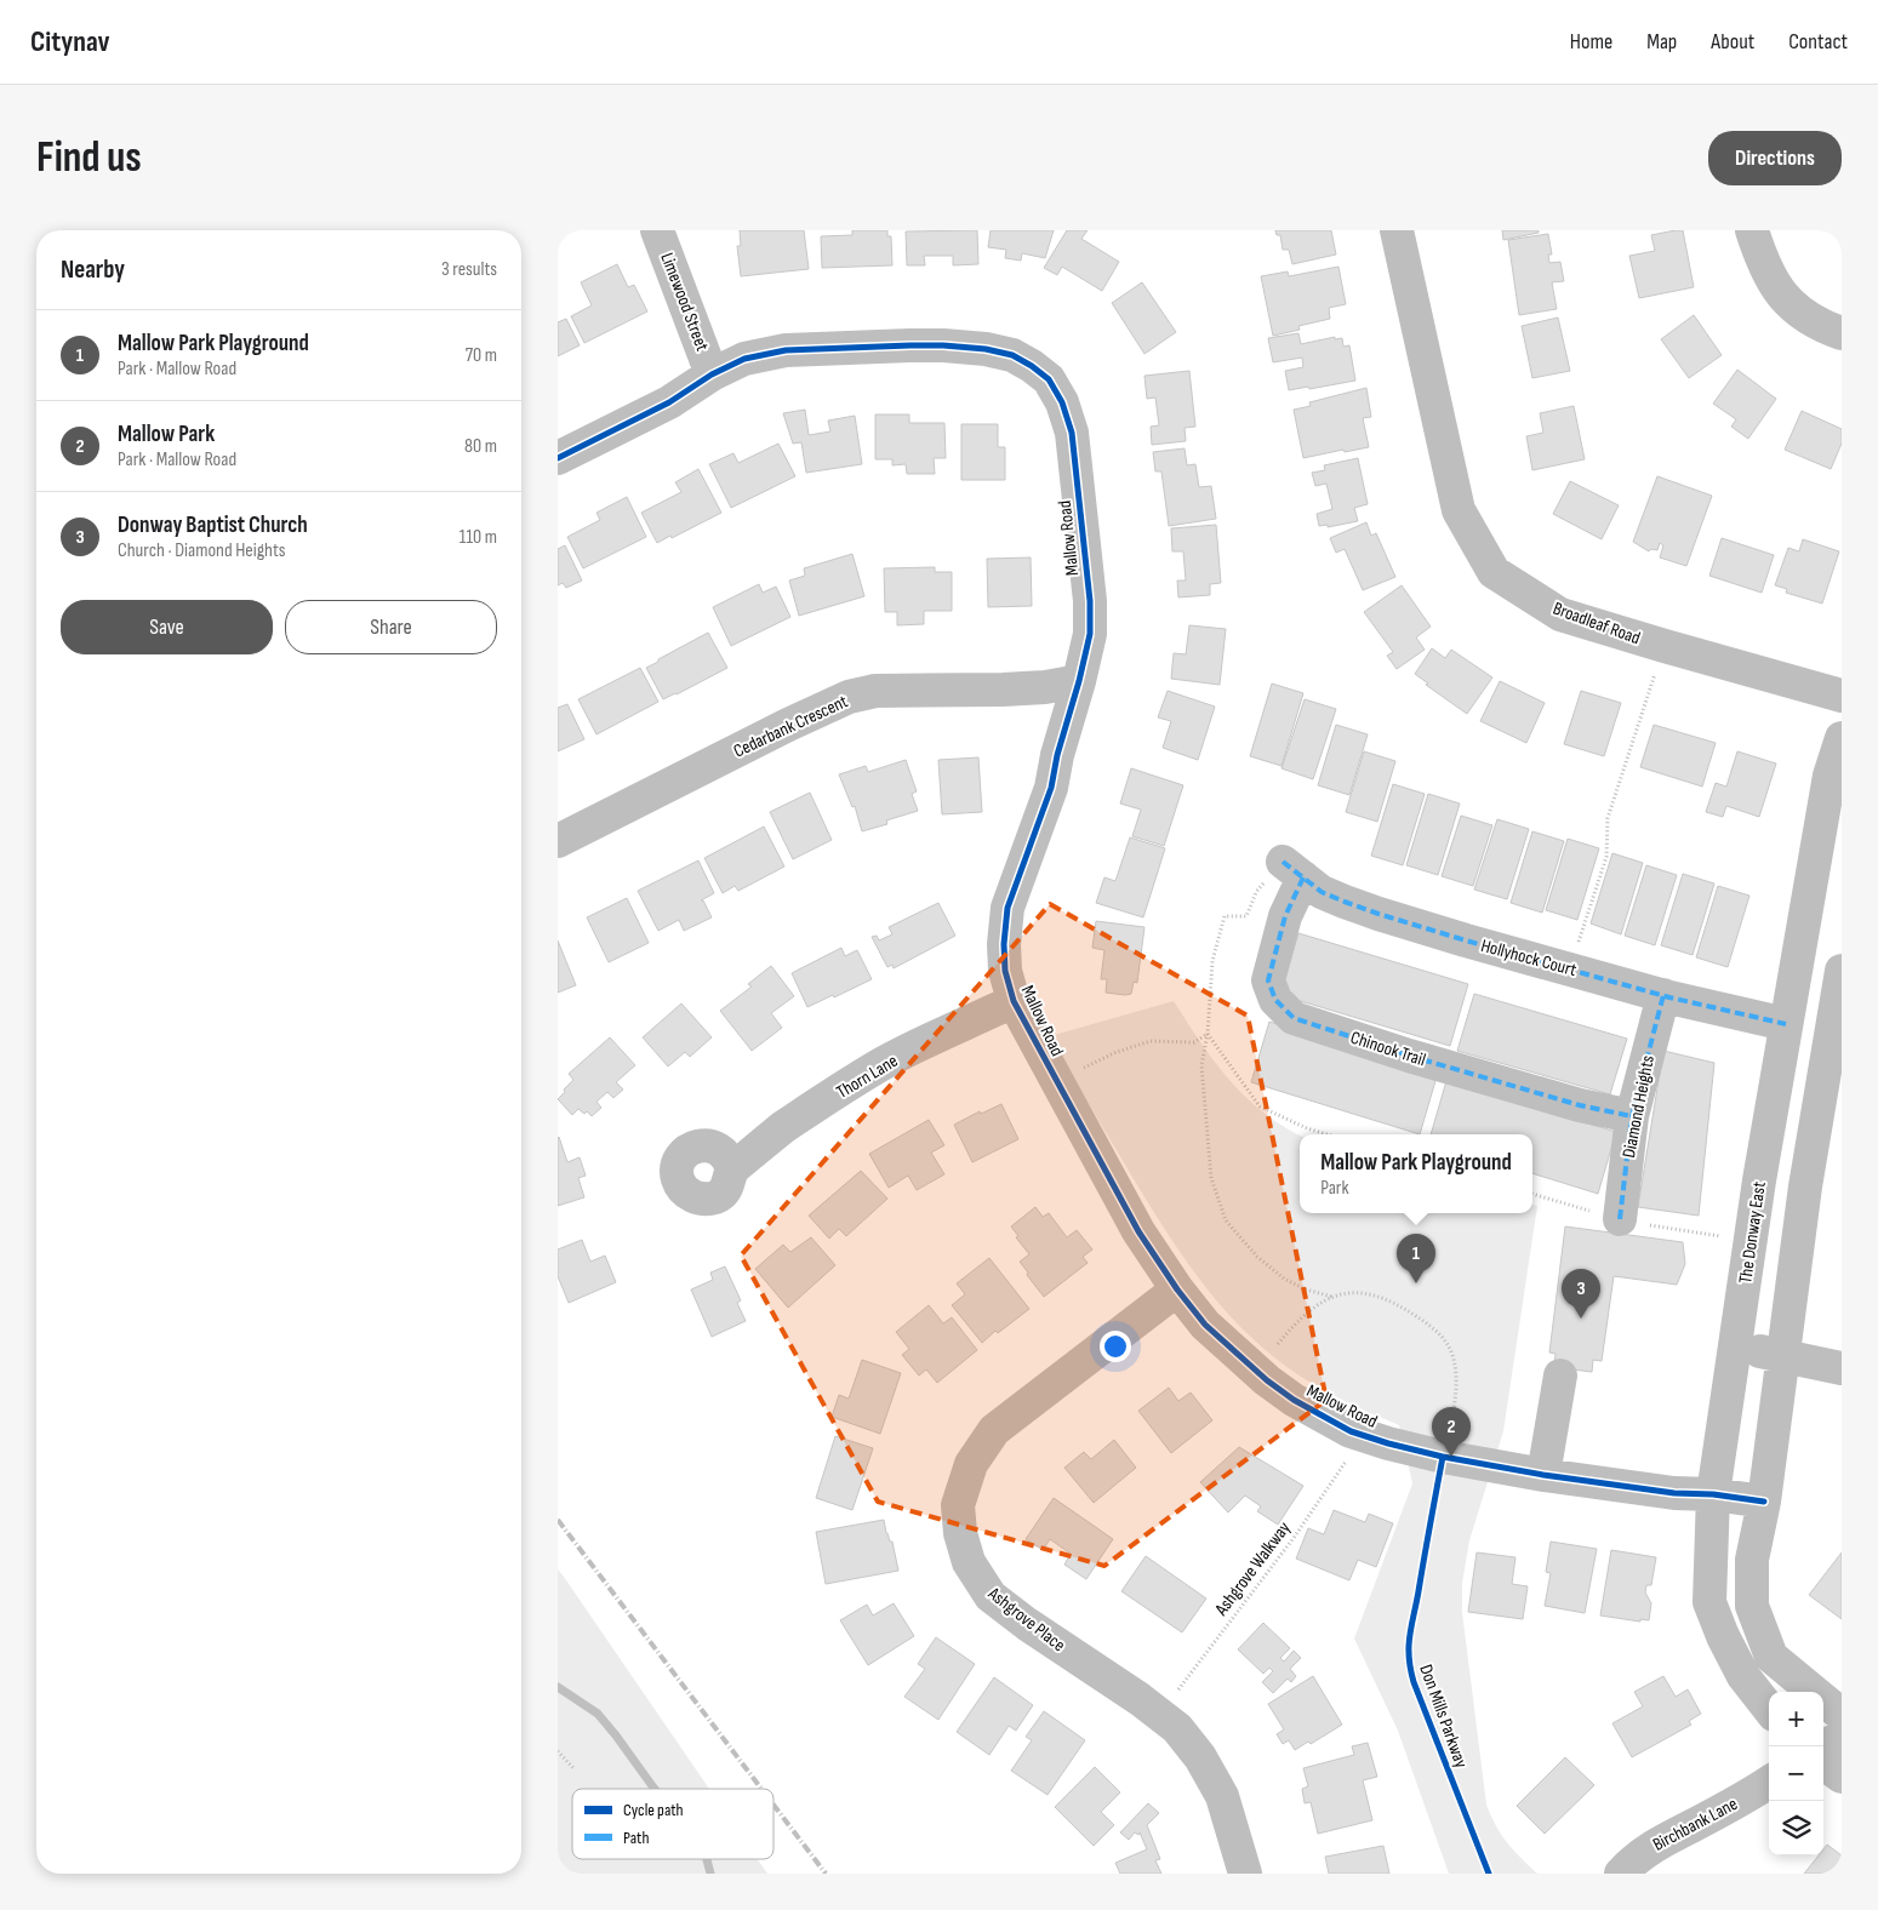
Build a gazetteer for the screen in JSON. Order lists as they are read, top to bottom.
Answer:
{
  "streets": {
    "street": [
      "Limewood Street",
      "Mallow Road",
      "Broadleaf Road",
      "Cedarbank Crescent",
      "Hollyhock Court",
      "Chinook Trail",
      "Thorn Lane",
      "Diamond Heights",
      "The Donway East",
      "Ashgrove Place",
      "Birchbank Lane"
    ],
    "path": ["Ashgrove Walkway"],
    "cycle path": ["Don Mills Parkway"]
  },
  "crossings": [
    ["Limewood Street", "Mallow Road"],
    ["Mallow Road", "Cedarbank Crescent"],
    ["Mallow Road", "Thorn Lane"],
    ["Mallow Road", "The Donway East"],
    ["Mallow Road", "Ashgrove Place"],
    ["Hollyhock Court", "Chinook Trail"],
    ["Hollyhock Court", "Diamond Heights"],
    ["Hollyhock Court", "The Donway East"],
    ["Chinook Trail", "Diamond Heights"]
  ],
  "legend": ["Cycle path", "Path"],
  "page": {
    "header": "Citynav",
    "nav": [
      "Home",
      "Map",
      "About",
      "Contact"
    ],
    "buttons": [
      "Directions",
      ["Save", "Share"]
    ],
    "title": "Find us",
    "heading": ["Nearby", "3 results"],
    "list": [
      {
        "mark": "1",
        "name": "Mallow Park Playground",
        "note": "Park · Mallow Road",
        "value": "70 m"
      },
      {
        "mark": "2",
        "name": "Mallow Park",
        "note": "Park · Mallow Road",
        "value": "80 m"
      },
      {
        "mark": "3",
        "name": "Donway Baptist Church",
        "note": "Church · Diamond Heights",
        "value": "110 m"
      }
    ],
    "popup": ["Mallow Park Playground", "Park"],
    "pins": ["1", "3", "2"],
    "map_buttons": ["+", "−"]
  }
}
